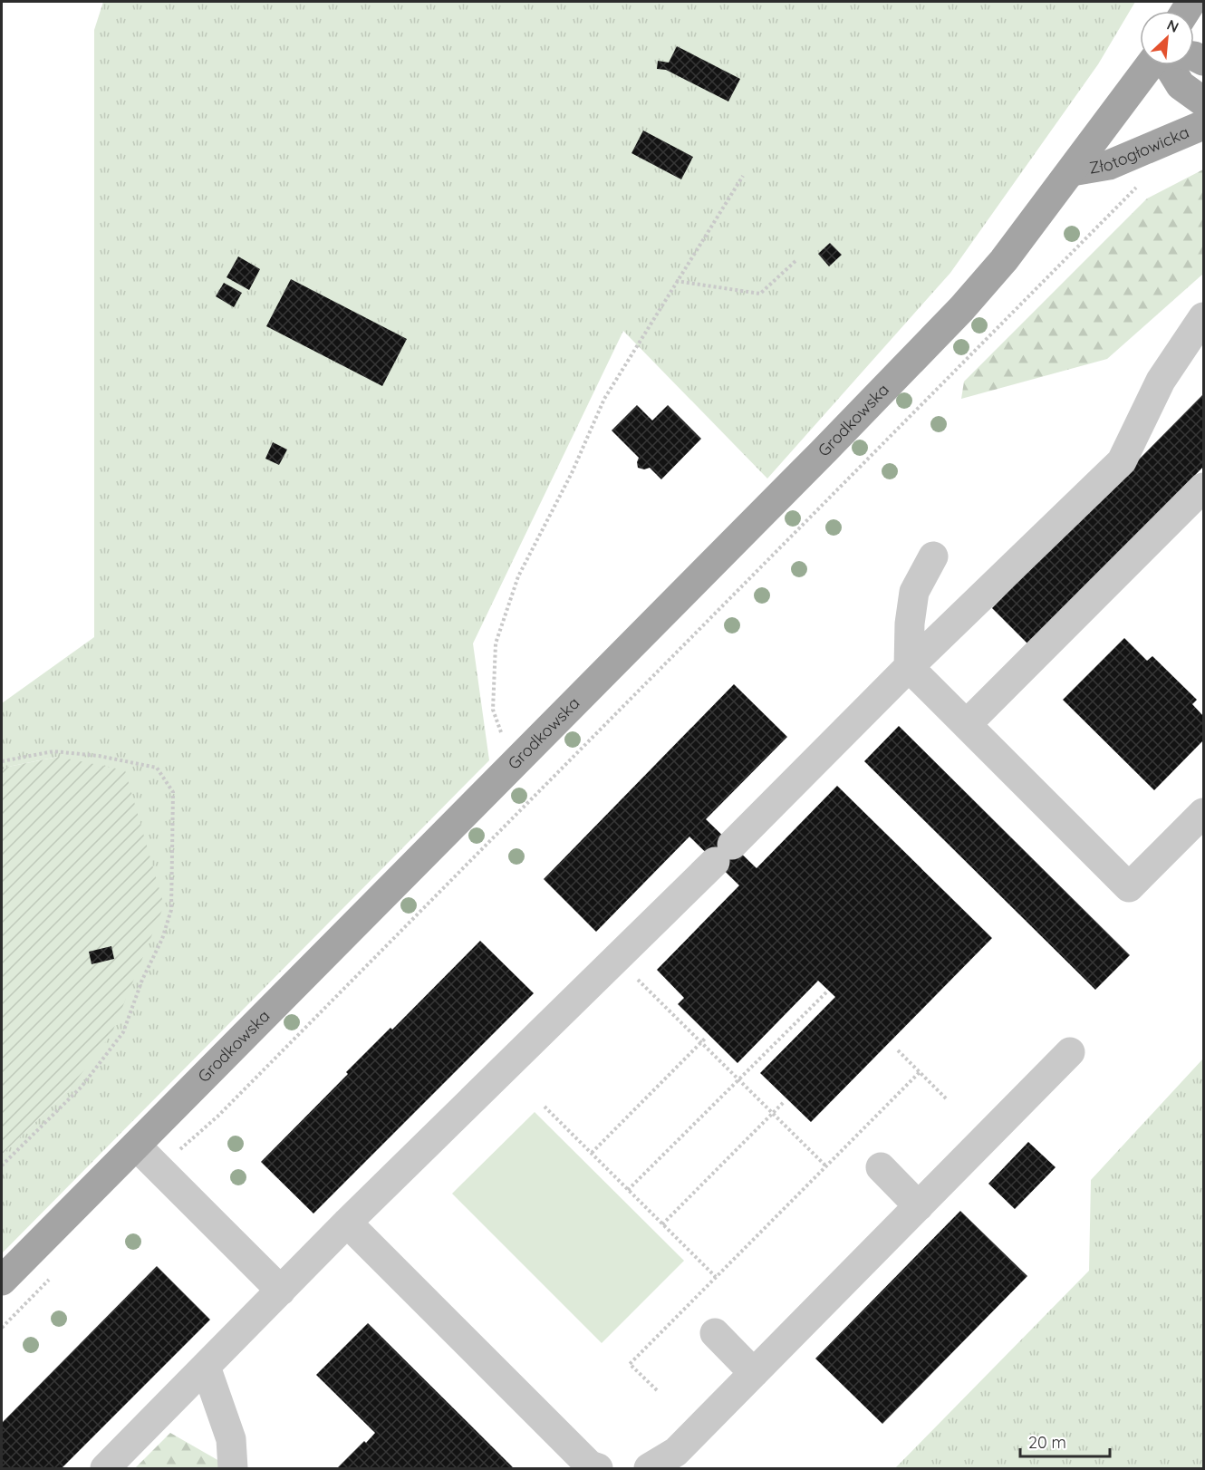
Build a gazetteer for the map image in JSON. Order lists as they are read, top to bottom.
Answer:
{
  "streets": {
    "main road": ["Złotogłowicka", "Grodkowska"]
  },
  "crossings": [
    ["Złotogłowicka", "Grodkowska"]
  ],
  "scale_bar": "20 m",
  "north": "top right"
}
